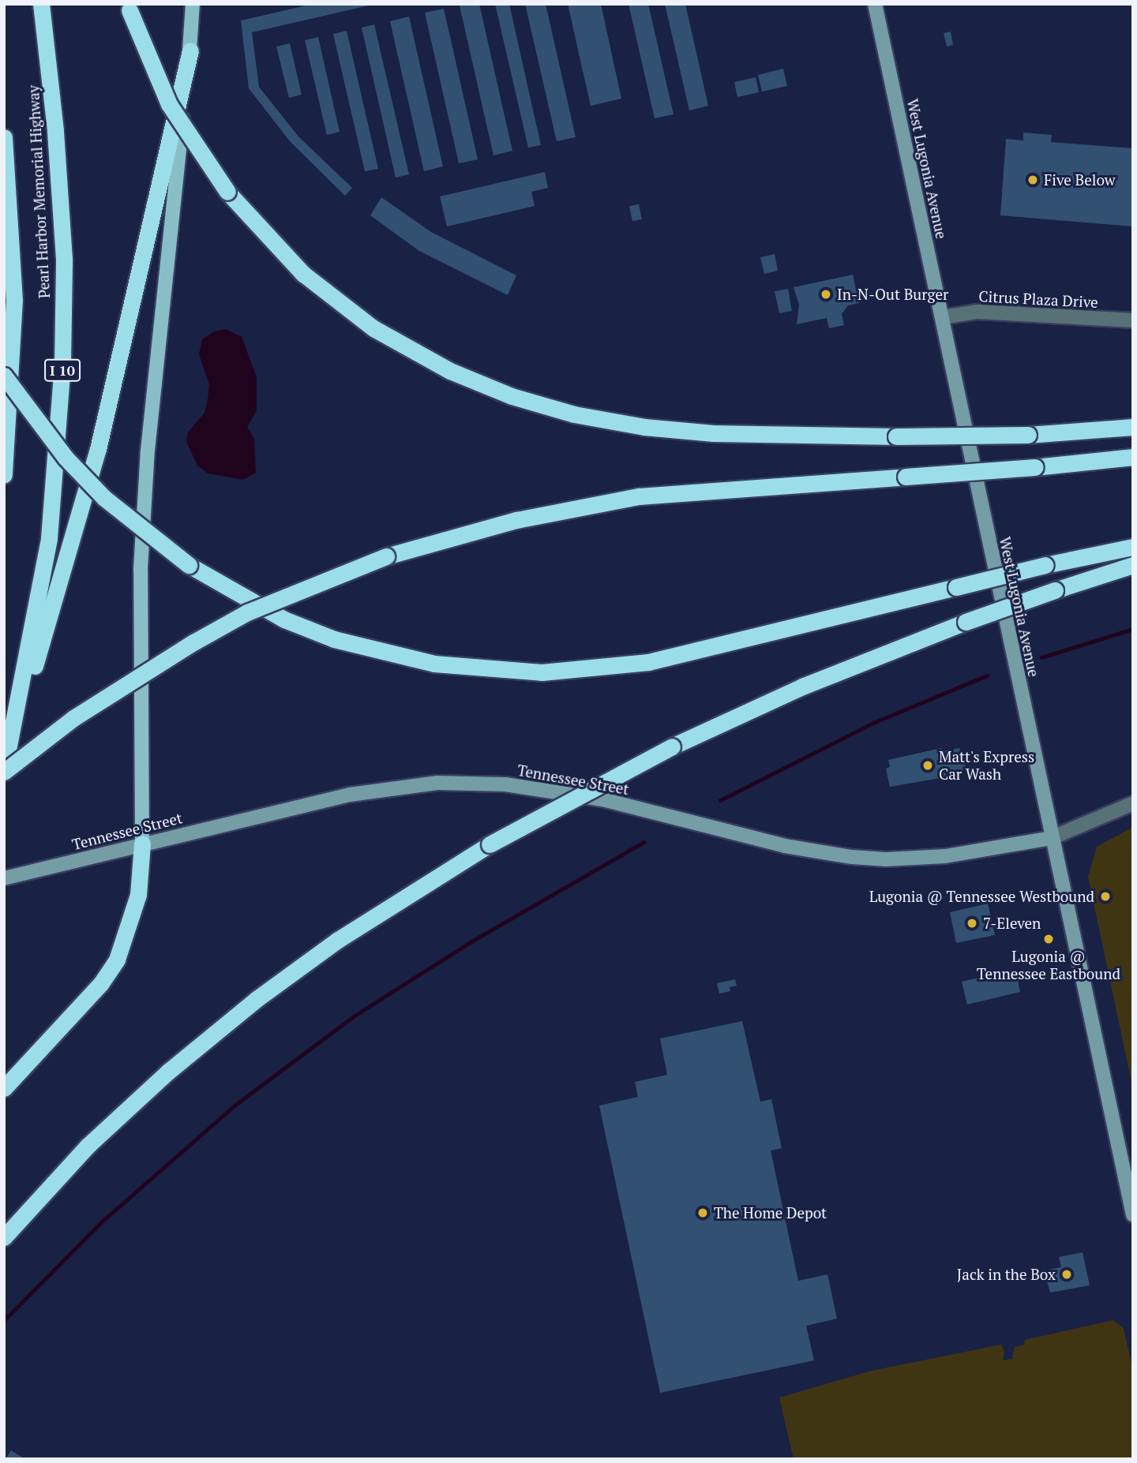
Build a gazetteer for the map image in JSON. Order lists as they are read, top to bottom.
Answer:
{
  "streets": {
    "highway": ["Pearl Harbor Memorial Highway", "I 10"],
    "main road": ["West Lugonia Avenue", "Tennessee Street"],
    "street": ["Citrus Plaza Drive"]
  },
  "crossings": [
    ["West Lugonia Avenue", "Citrus Plaza Drive"],
    ["West Lugonia Avenue", "Tennessee Street"]
  ],
  "places": [
    "Five Below",
    "In-N-Out Burger",
    "Matt's Express Car Wash",
    "Lugonia @ Tennessee Westbound",
    "7-Eleven",
    "Lugonia @ Tennessee Eastbound",
    "The Home Depot",
    "Jack in the Box"
  ]
}
